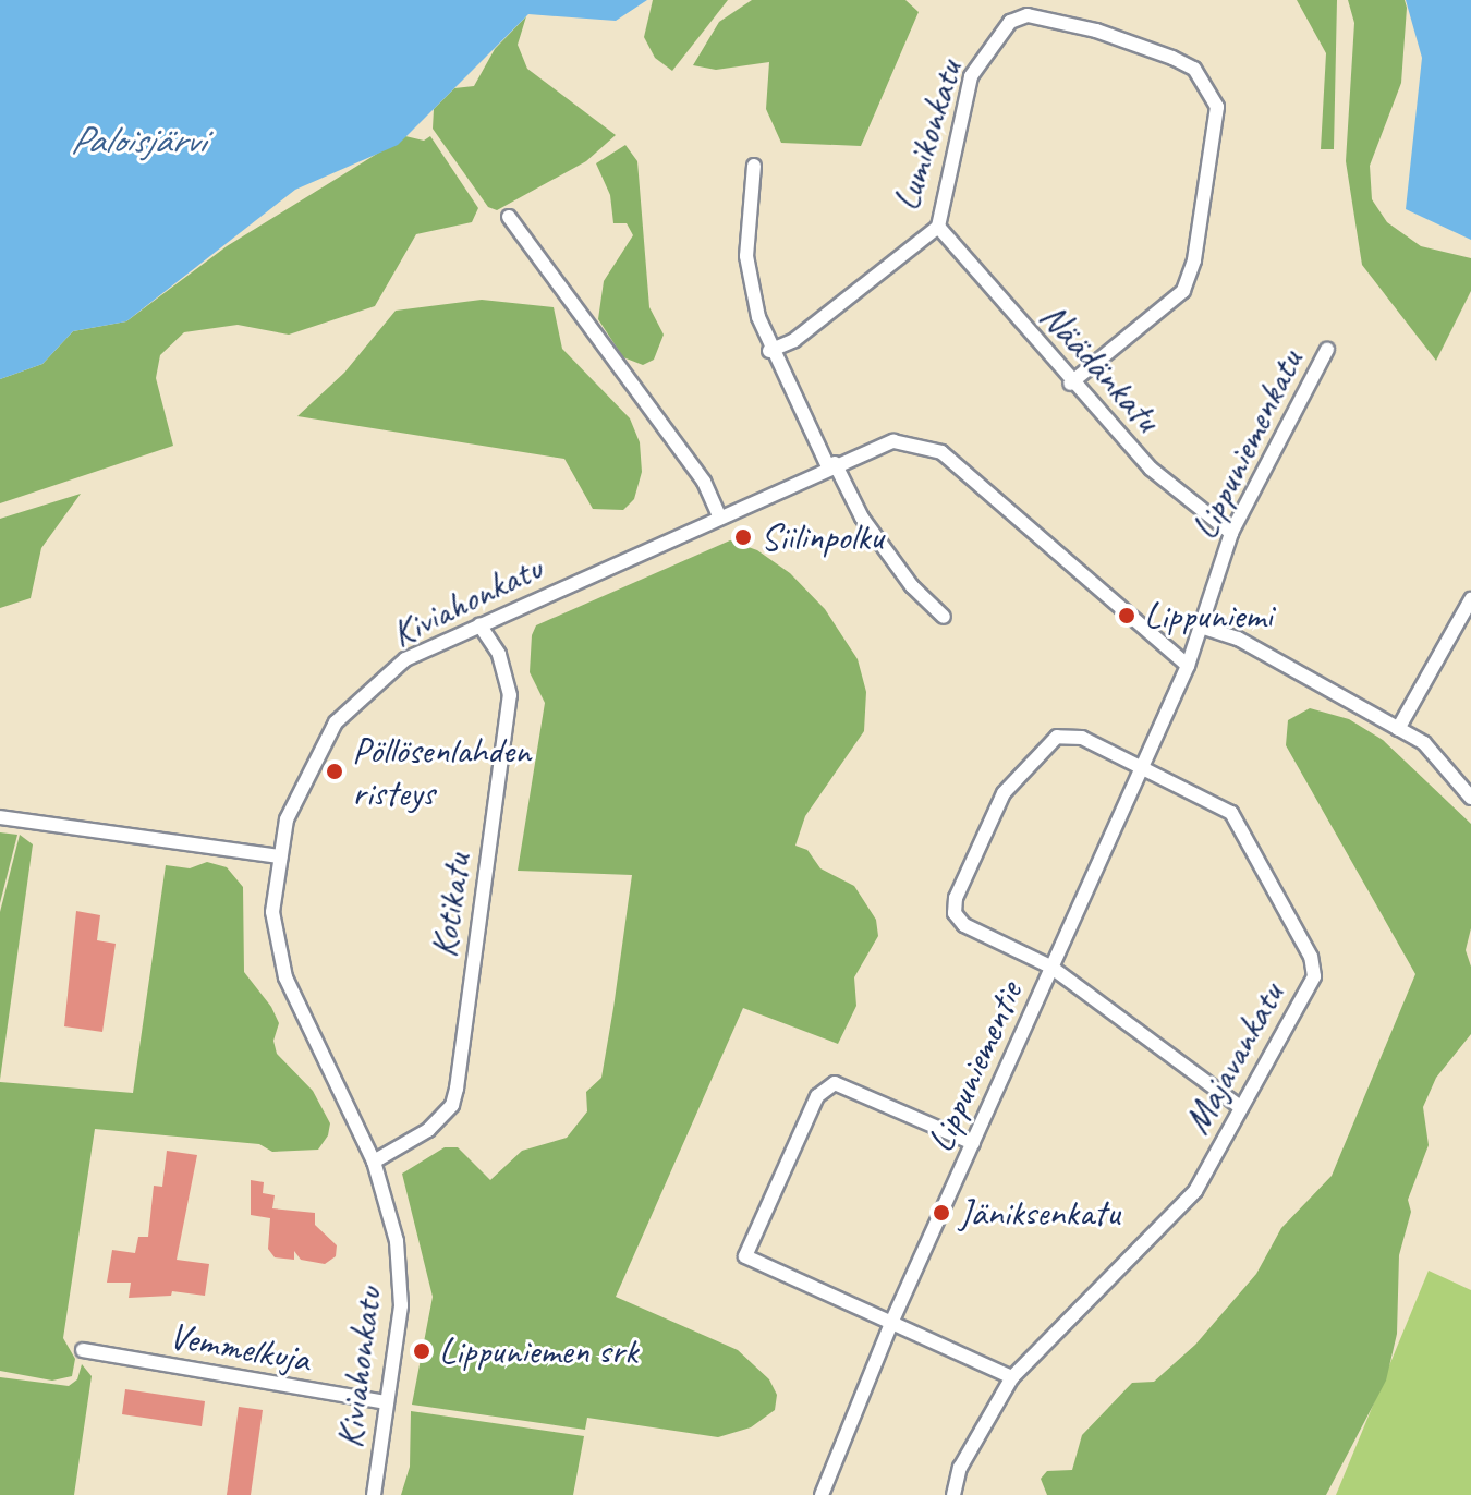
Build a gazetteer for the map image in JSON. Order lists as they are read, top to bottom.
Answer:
{
  "streets": {
    "street": [
      "Lumikonkatu",
      "Näädänkatu",
      "Lippuniemenkatu",
      "Kiviahonkatu",
      "Kotikatu",
      "Majavankatu",
      "Lippuniementie",
      "Vemmelkuja"
    ]
  },
  "crossings": [
    ["Lumikonkatu", "Näädänkatu"],
    ["Näädänkatu", "Lippuniemenkatu"],
    ["Lippuniemenkatu", "Kiviahonkatu"],
    ["Lippuniemenkatu", "Lippuniementie"],
    ["Kiviahonkatu", "Kotikatu"],
    ["Kiviahonkatu", "Lippuniementie"],
    ["Kiviahonkatu", "Vemmelkuja"],
    ["Majavankatu", "Lippuniementie"]
  ],
  "water": ["Paloisjärvi"],
  "places": [
    "Siilinpolku",
    "Lippuniemi",
    "Pöllösenlahden risteys",
    "Jäniksenkatu",
    "Lippuniemen srk"
  ]
}
